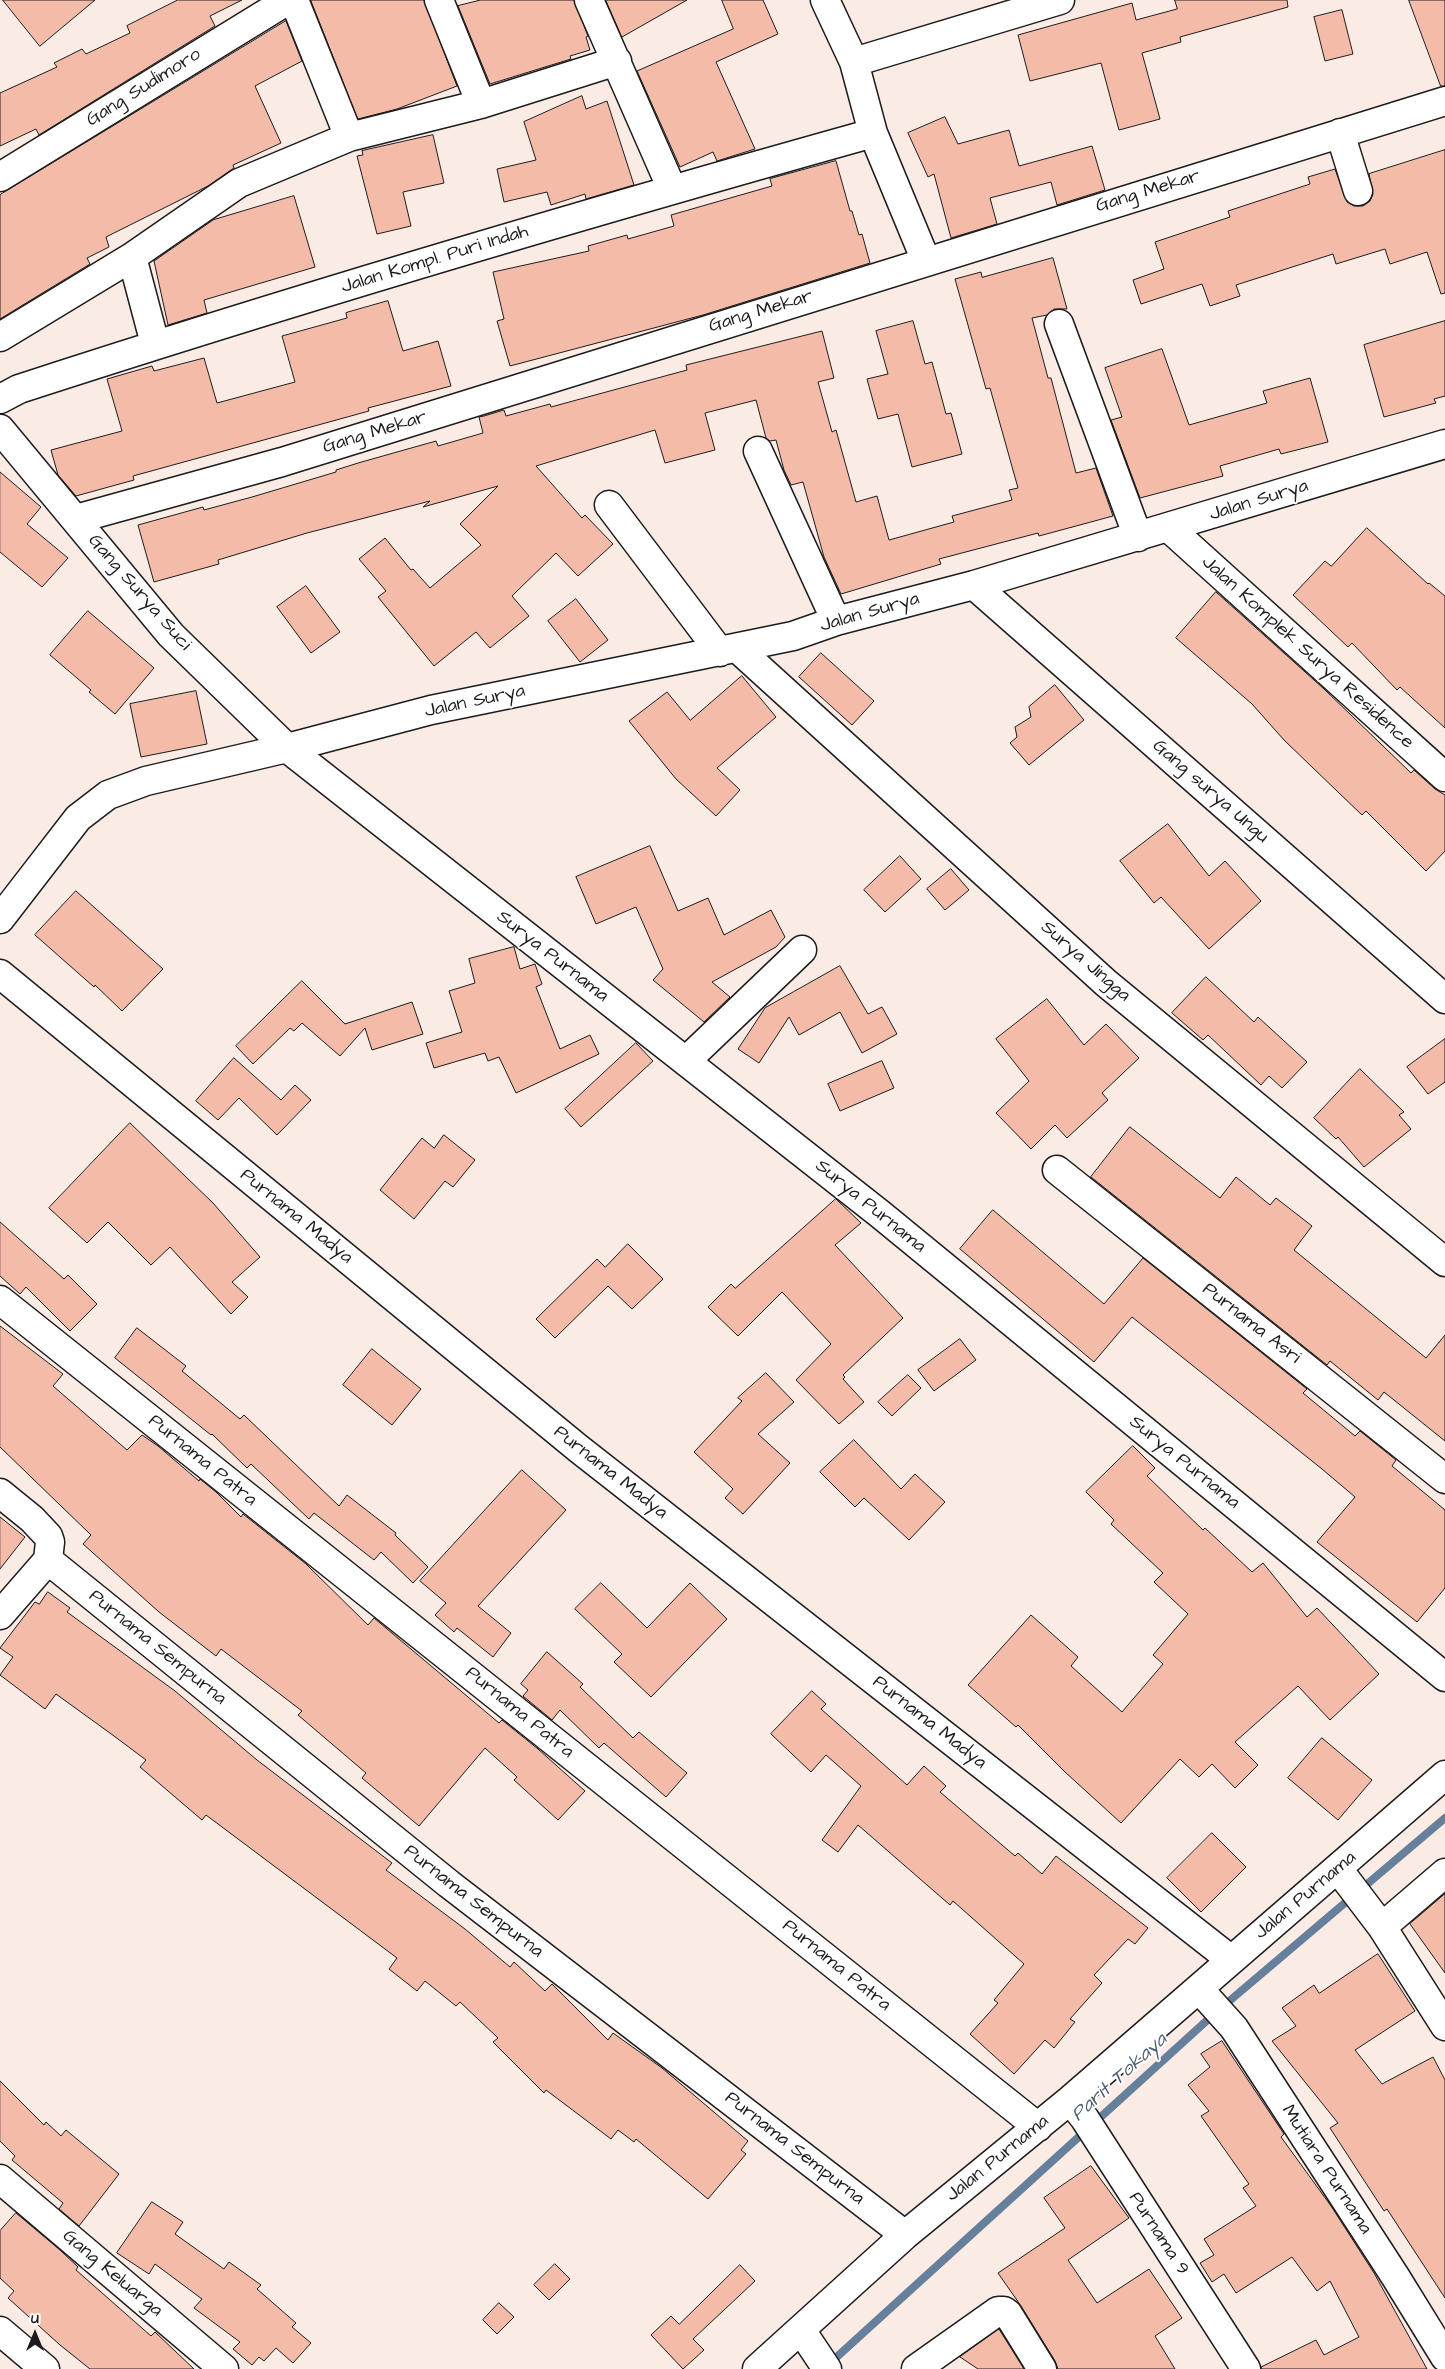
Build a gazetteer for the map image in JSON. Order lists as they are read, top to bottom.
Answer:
{
  "streets": {
    "street": [
      "Gang Sudimoro",
      "Gang Mekar",
      "Jalan Kompl. Puri Indah",
      "Jalan Surya",
      "Gang Surya Suci",
      "Jalan Komplek Surya Residence",
      "Gang surya Ungu",
      "Surya Purnama",
      "Surya Jingga",
      "Purnama Madya",
      "Purnama Asri",
      "Purnama Patra",
      "Purnama Sempurna",
      "Jalan Purnama",
      "Mutiara Purnama",
      "Purnama 9",
      "Gang Keluarga"
    ]
  },
  "crossings": [
    ["Gang Mekar", "Gang Surya Suci"],
    ["Jalan Surya", "Gang Surya Suci"],
    ["Jalan Surya", "Jalan Komplek Surya Residence"],
    ["Jalan Surya", "Gang surya Ungu"],
    ["Jalan Surya", "Surya Purnama"],
    ["Jalan Surya", "Surya Jingga"],
    ["Gang Surya Suci", "Surya Purnama"],
    ["Purnama Madya", "Jalan Purnama"],
    ["Purnama Patra", "Jalan Purnama"],
    ["Purnama Sempurna", "Jalan Purnama"],
    ["Jalan Purnama", "Mutiara Purnama"],
    ["Jalan Purnama", "Purnama 9"]
  ],
  "water": ["Parit Tokaya"],
  "north": "top"
}
